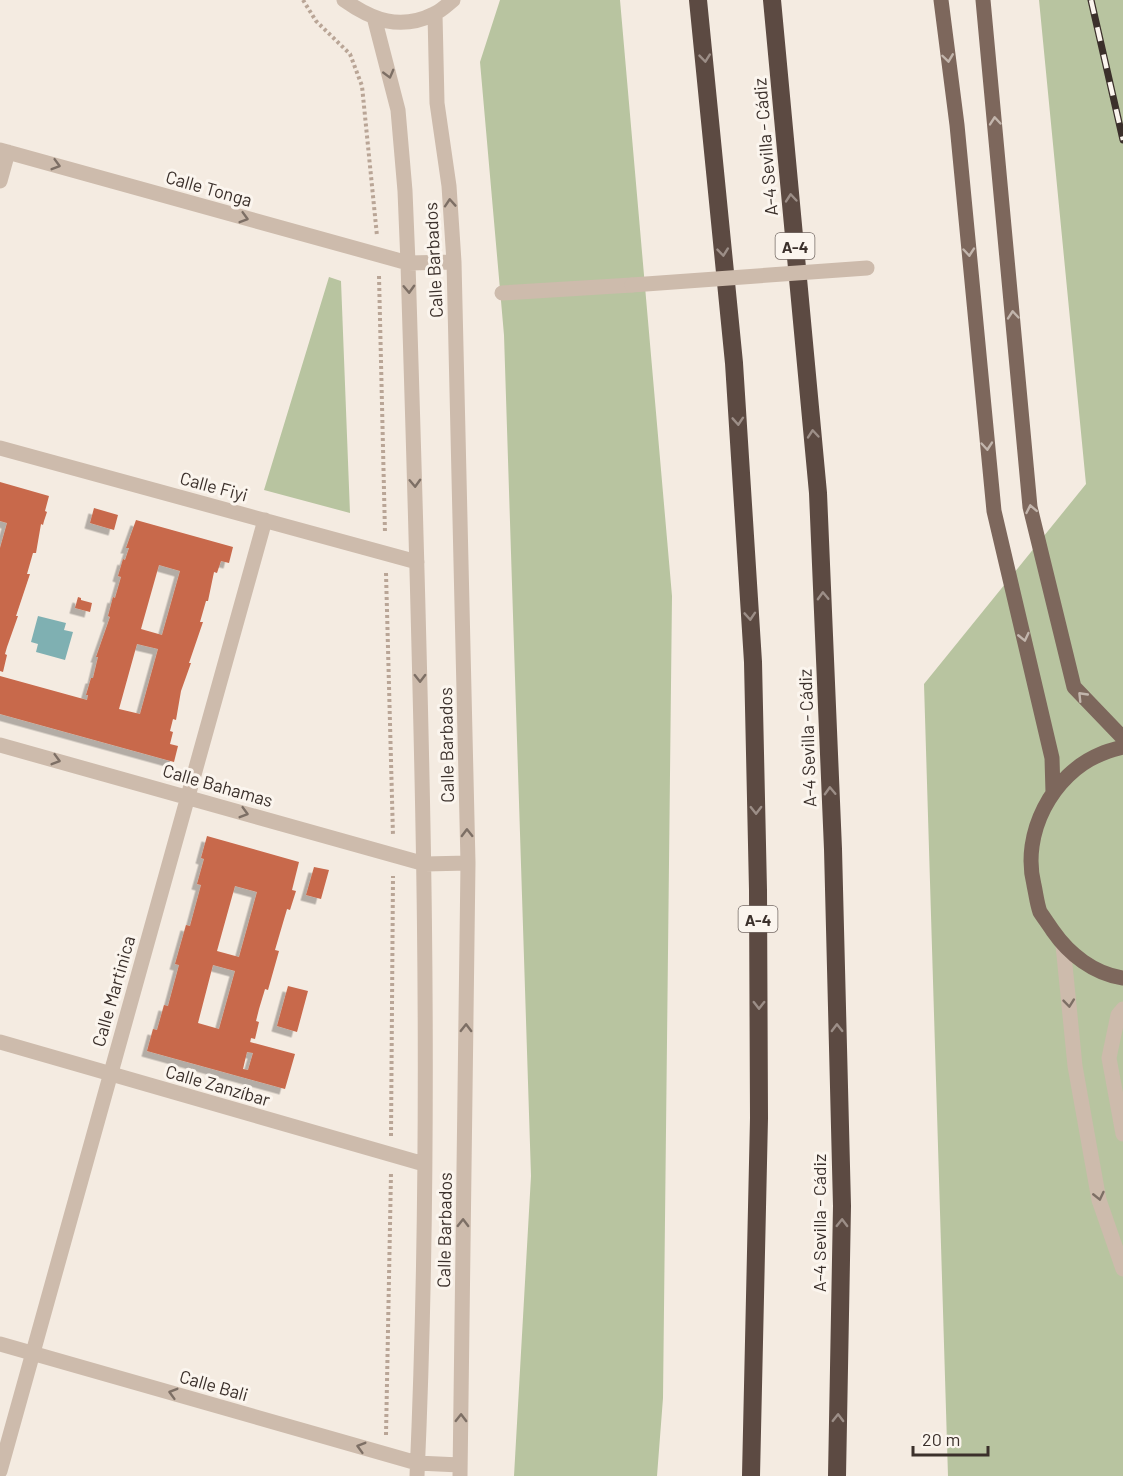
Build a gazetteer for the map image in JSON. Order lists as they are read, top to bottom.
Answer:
{
  "streets": {
    "highway": ["A-4 Sevilla - Cádiz", "A-4"],
    "street": [
      "Calle Tonga",
      "Calle Barbados",
      "Calle Fiyi",
      "Calle Bahamas",
      "Calle Martinica",
      "Calle Zanzíbar",
      "Calle Bali"
    ]
  },
  "crossings": [
    ["Calle Tonga", "Calle Barbados"],
    ["Calle Barbados", "Calle Fiyi"],
    ["Calle Barbados", "Calle Bahamas"],
    ["Calle Barbados", "Calle Zanzíbar"],
    ["Calle Barbados", "Calle Bali"],
    ["Calle Fiyi", "Calle Martinica"],
    ["Calle Bahamas", "Calle Martinica"],
    ["Calle Martinica", "Calle Zanzíbar"],
    ["Calle Martinica", "Calle Bali"]
  ],
  "one_way": ["Calle Tonga", "Calle Bahamas", "Calle Bali"],
  "scale_bar": "20 m"
}
